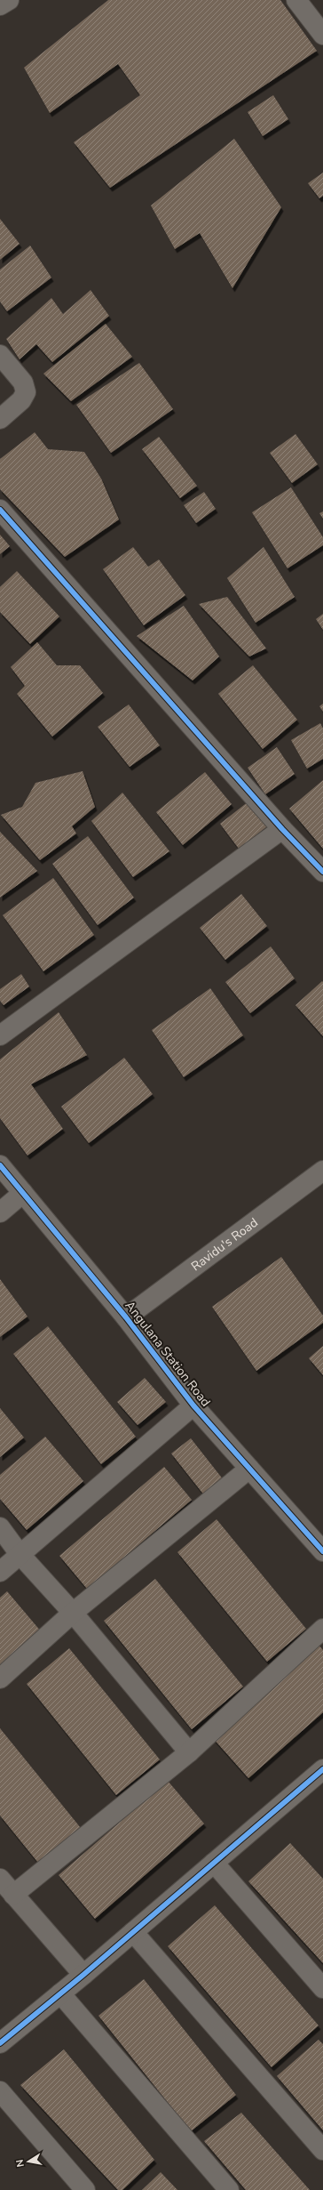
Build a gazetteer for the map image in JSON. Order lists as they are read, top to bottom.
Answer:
{
  "streets": {
    "street": ["Ravidu's Road", "Angulana Station Road"]
  },
  "crossings": [
    ["Ravidu's Road", "Angulana Station Road"]
  ],
  "north": "left"
}
